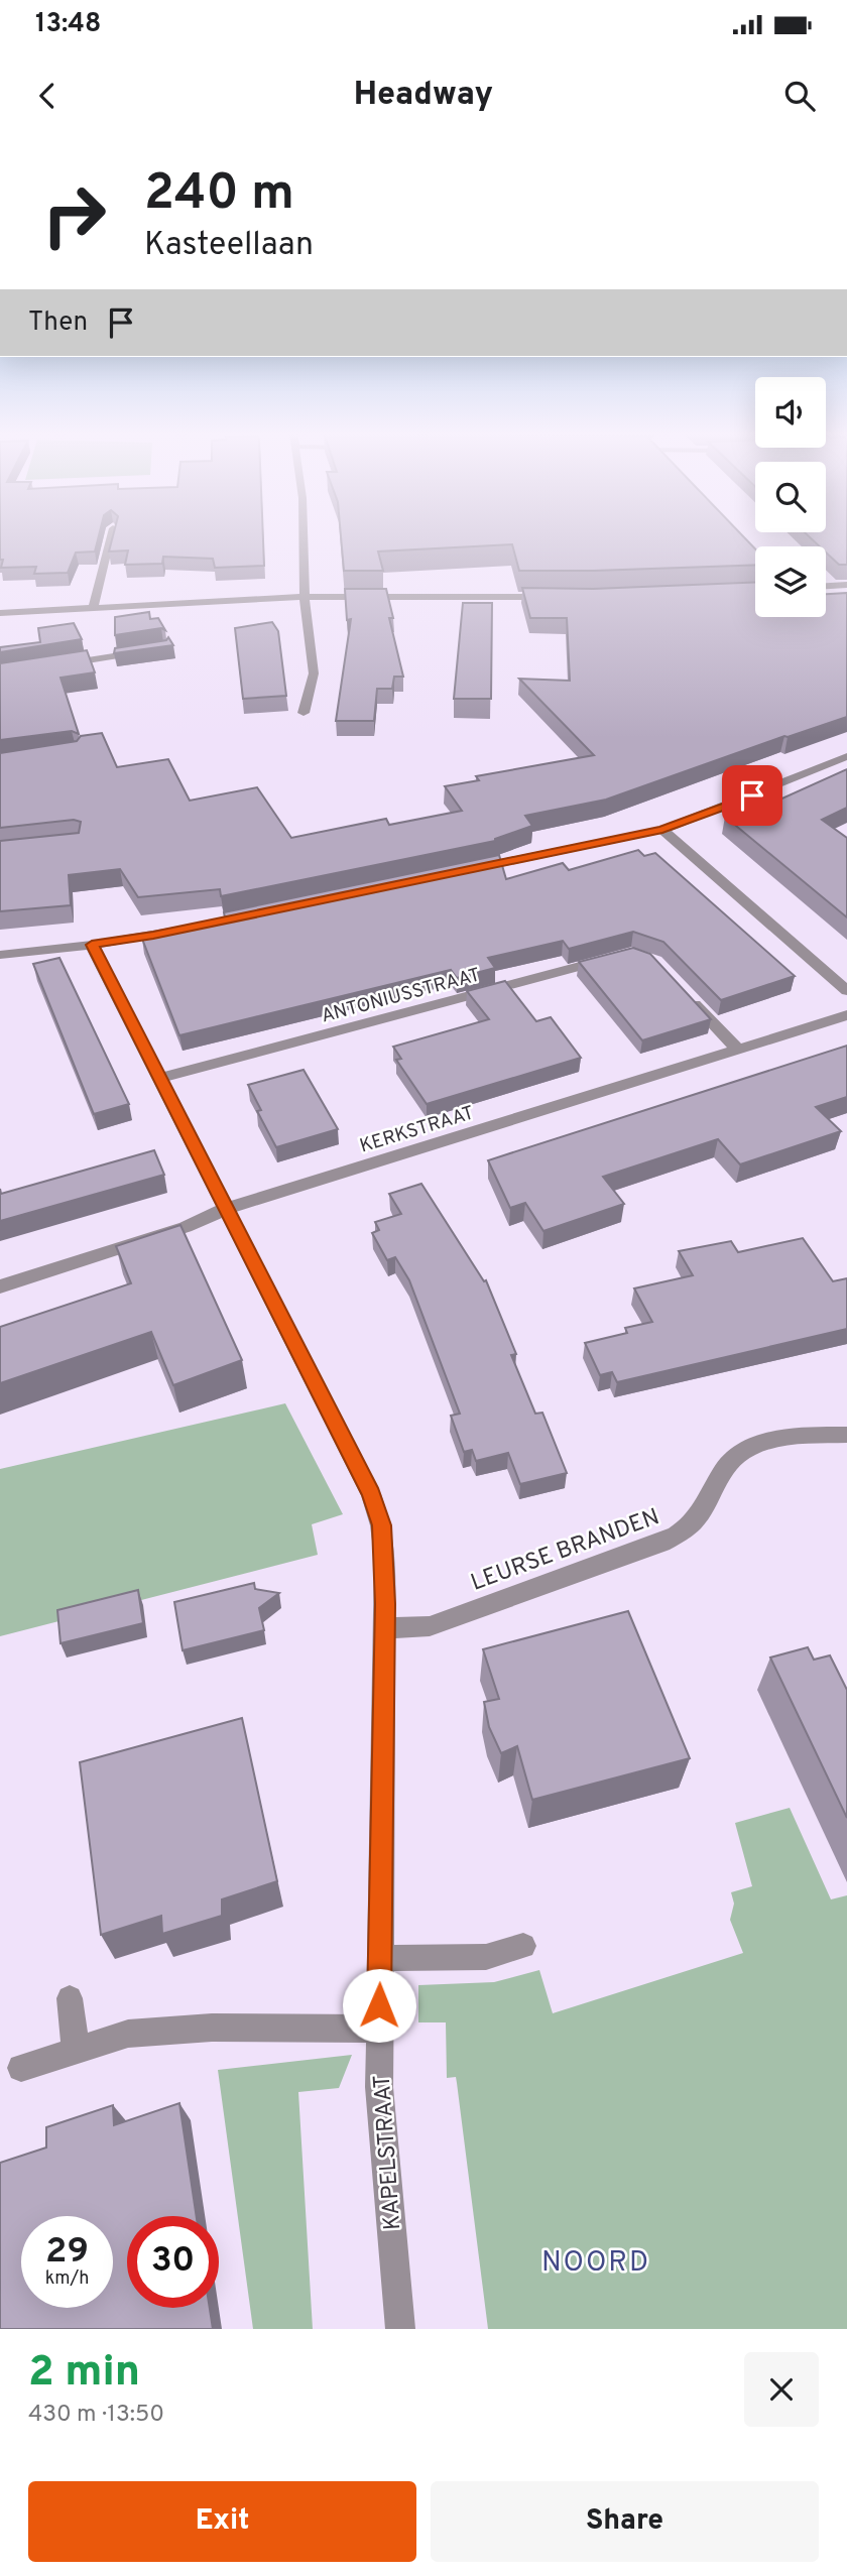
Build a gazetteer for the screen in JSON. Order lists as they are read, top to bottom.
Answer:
{
  "streets": {
    "street": [
      "ANTONIUSSTRAAT",
      "KERKSTRAAT",
      "LEURSE BRANDEN",
      "KAPELSTRAAT"
    ]
  },
  "crossings": [
    ["ANTONIUSSTRAAT", "KAPELSTRAAT"],
    ["KERKSTRAAT", "KAPELSTRAAT"],
    ["LEURSE BRANDEN", "KAPELSTRAAT"]
  ],
  "districts": ["NOORD"],
  "page": {
    "status": "13:48",
    "header": "Headway",
    "turn": ["240 m", "Kasteellaan"],
    "then": "Then",
    "speed": "29 km/h",
    "limit": "30",
    "heading": ["2 min", "430 m · 13:50"],
    "buttons": ["Exit", "Share"]
  }
}
